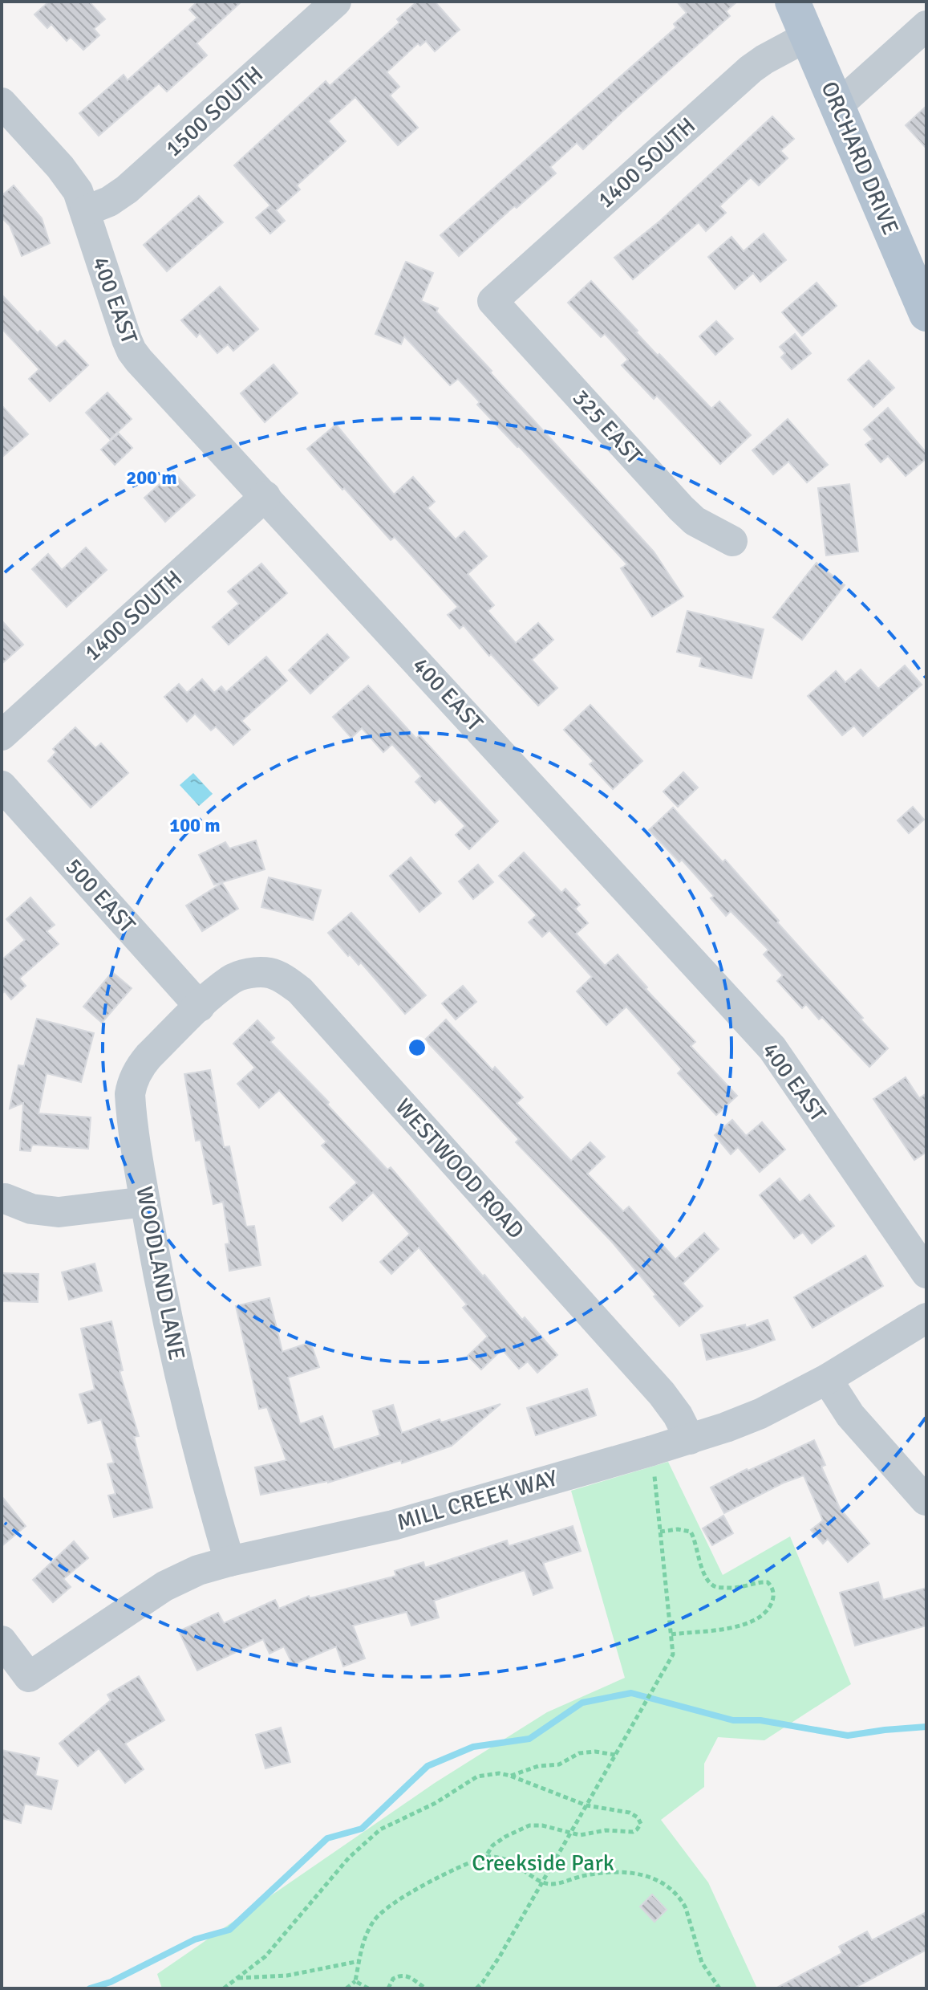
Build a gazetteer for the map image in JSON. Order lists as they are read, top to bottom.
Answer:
{
  "streets": {
    "main road": ["ORCHARD DRIVE"],
    "street": [
      "1500 SOUTH",
      "1400 SOUTH",
      "400 EAST",
      "325 EAST",
      "500 EAST",
      "WESTWOOD ROAD",
      "WOODLAND LANE",
      "MILL CREEK WAY"
    ]
  },
  "crossings": [
    ["1500 SOUTH", "400 EAST"],
    ["ORCHARD DRIVE", "1400 SOUTH"],
    ["1400 SOUTH", "400 EAST"],
    ["1400 SOUTH", "325 EAST"],
    ["500 EAST", "WESTWOOD ROAD"],
    ["500 EAST", "WOODLAND LANE"],
    ["WESTWOOD ROAD", "WOODLAND LANE"],
    ["WESTWOOD ROAD", "MILL CREEK WAY"],
    ["WOODLAND LANE", "MILL CREEK WAY"]
  ],
  "parks": ["Creekside Park"],
  "rings": ["200 m", "100 m"]
}
